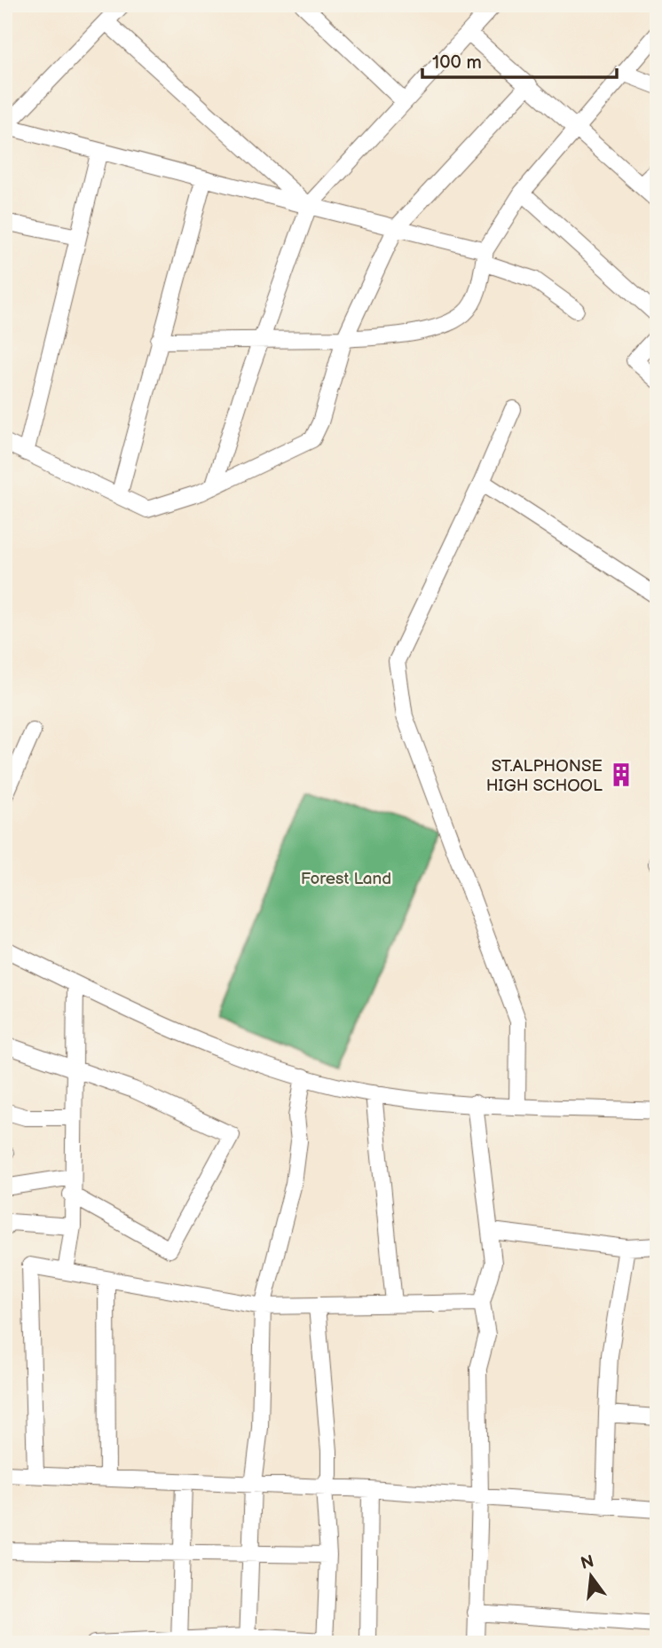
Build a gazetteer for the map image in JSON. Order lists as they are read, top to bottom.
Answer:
{
  "parks": ["Forest Land"],
  "places": {
    "building": ["ST.ALPHONSE HIGH SCHOOL"]
  },
  "scale_bar": "100 m",
  "north": "top"
}
